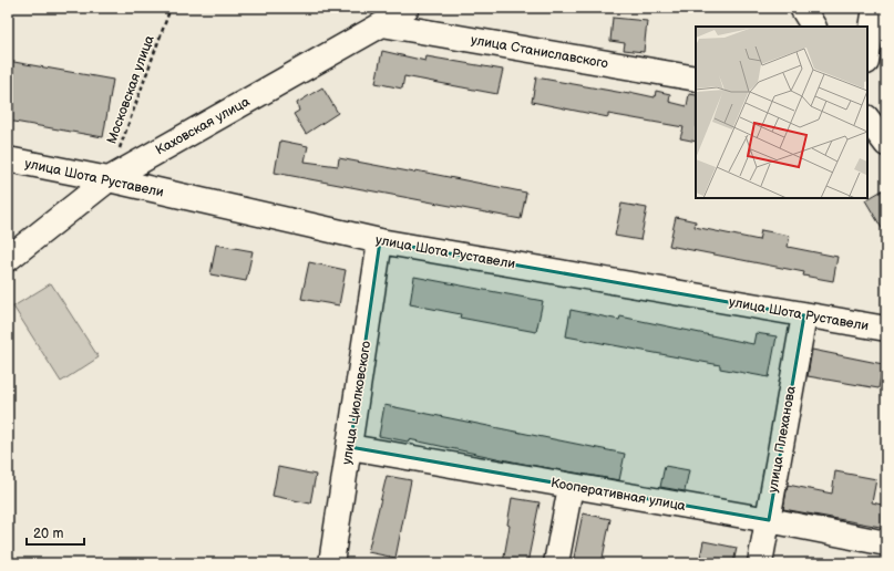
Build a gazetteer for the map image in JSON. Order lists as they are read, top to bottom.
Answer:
{
  "streets": {
    "street": [
      "улица Станиславского",
      "Каховская улица",
      "улица Шота Руставели",
      "улица Циолковского",
      "улица Плеханова",
      "Кооперативная улица"
    ],
    "path": ["Московская улица"]
  },
  "crossings": [
    ["улица Станиславского", "Каховская улица"],
    ["Московская улица", "Каховская улица"],
    ["Московская улица", "улица Шота Руставели"],
    ["Каховская улица", "улица Шота Руставели"],
    ["улица Шота Руставели", "улица Циолковского"],
    ["улица Шота Руставели", "улица Плеханова"],
    ["улица Циолковского", "Кооперативная улица"],
    ["улица Плеханова", "Кооперативная улица"]
  ],
  "scale_bar": "20 m"
}
